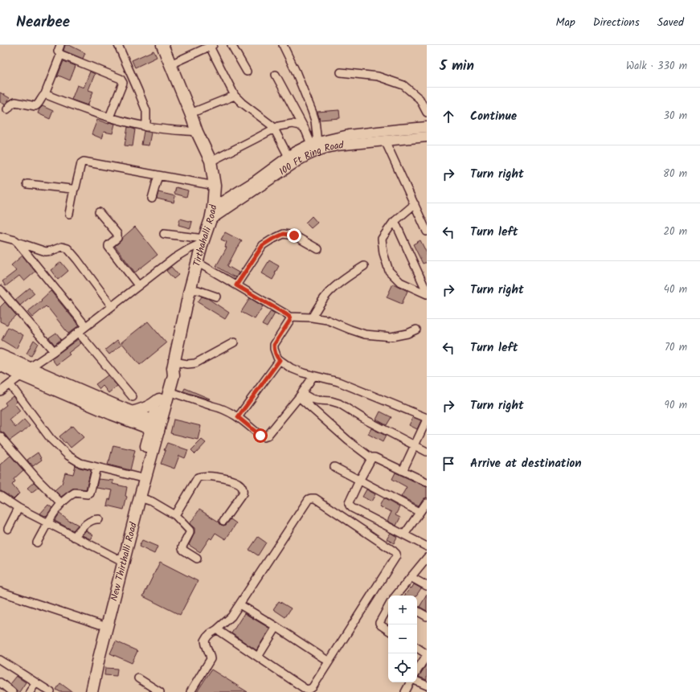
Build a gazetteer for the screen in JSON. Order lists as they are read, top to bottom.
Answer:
{
  "streets": {
    "highway": ["Tirthahalli Road", "New Thirthalli Road"],
    "main road": ["100 Ft Ring Road"]
  },
  "crossings": [
    ["100 Ft Ring Road", "Tirthahalli Road"],
    ["Tirthahalli Road", "New Thirthalli Road"]
  ],
  "page": {
    "header": "Nearbee",
    "nav": ["Map", "Directions", "Saved"],
    "heading": ["5 min", "Walk · 330 m"],
    "list": [
      ["Continue", "30 m"],
      ["Turn right", "80 m"],
      ["Turn left", "20 m"],
      ["Turn right", "40 m"],
      ["Turn left", "70 m"],
      ["Turn right", "90 m"],
      "Arrive at destination"
    ],
    "map_buttons": ["+", "−"]
  }
}
